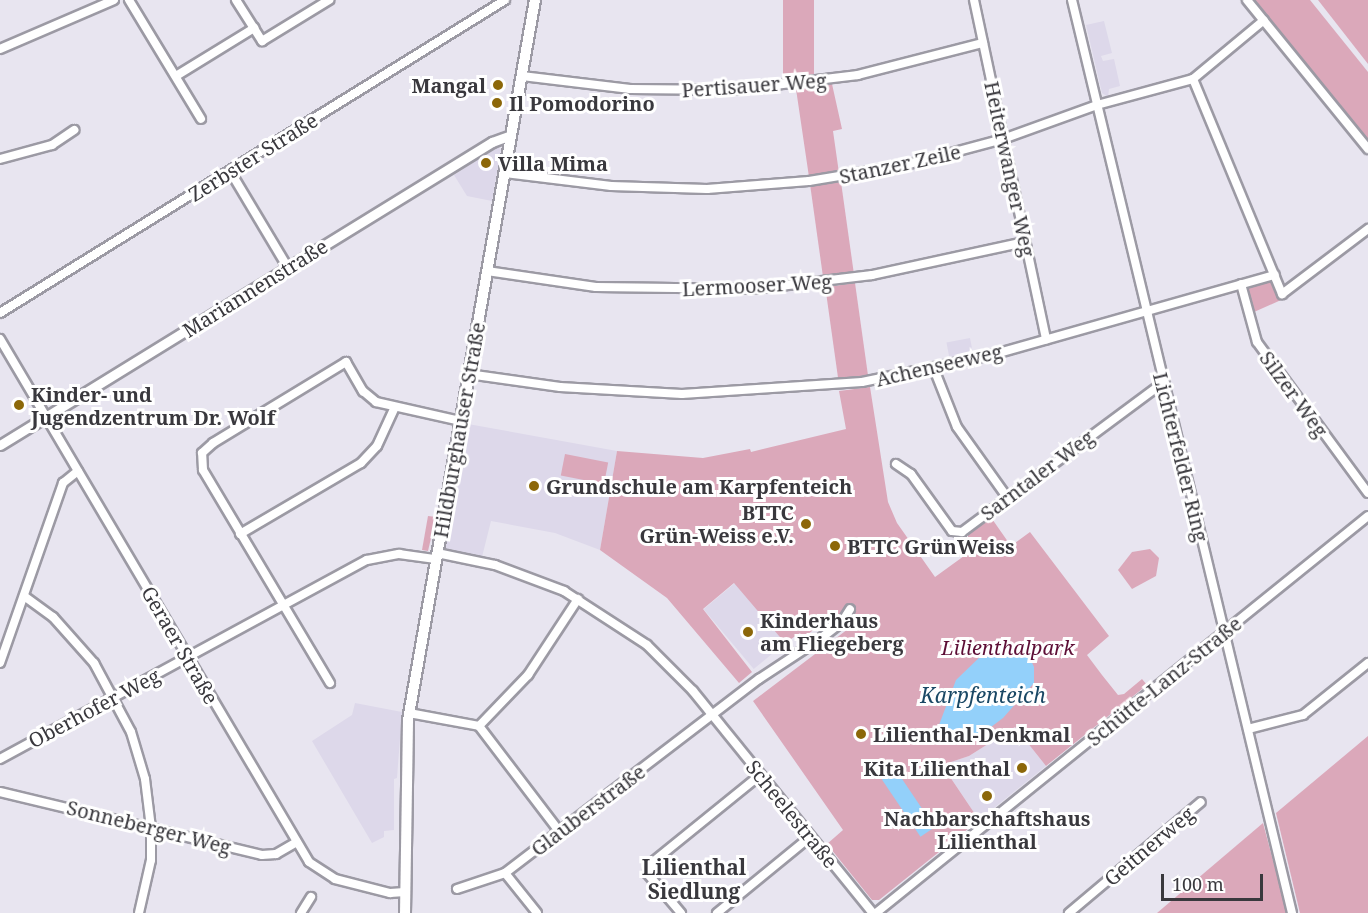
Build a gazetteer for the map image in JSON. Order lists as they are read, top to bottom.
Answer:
{
  "streets": {
    "main road": ["Hildburghauser Straße"],
    "street": [
      "Pertisauer Weg",
      "Zerbster Straße",
      "Stanzer Zeile",
      "Heiterwanger Weg",
      "Lermooser Weg",
      "Mariannenstraße",
      "Achenseeweg",
      "Silzer Weg",
      "Lichterfelder Ring",
      "Sarntaler Weg",
      "Geraer Straße",
      "Schütte-Lanz-Straße",
      "Oberhofer Weg",
      "Glauberstraße",
      "Scheelestraße",
      "Sonneberger Weg",
      "Geitnerweg"
    ]
  },
  "crossings": [
    ["Pertisauer Weg", "Heiterwanger Weg"],
    ["Pertisauer Weg", "Hildburghauser Straße"],
    ["Stanzer Zeile", "Heiterwanger Weg"],
    ["Stanzer Zeile", "Hildburghauser Straße"],
    ["Stanzer Zeile", "Lichterfelder Ring"],
    ["Heiterwanger Weg", "Lermooser Weg"],
    ["Heiterwanger Weg", "Achenseeweg"],
    ["Lermooser Weg", "Hildburghauser Straße"],
    ["Mariannenstraße", "Hildburghauser Straße"],
    ["Mariannenstraße", "Geraer Straße"],
    ["Achenseeweg", "Silzer Weg"],
    ["Achenseeweg", "Hildburghauser Straße"],
    ["Achenseeweg", "Lichterfelder Ring"],
    ["Hildburghauser Straße", "Geraer Straße"],
    ["Hildburghauser Straße", "Oberhofer Weg"],
    ["Hildburghauser Straße", "Scheelestraße"],
    ["Lichterfelder Ring", "Sarntaler Weg"],
    ["Lichterfelder Ring", "Schütte-Lanz-Straße"],
    ["Geraer Straße", "Oberhofer Weg"],
    ["Geraer Straße", "Sonneberger Weg"],
    ["Schütte-Lanz-Straße", "Scheelestraße"],
    ["Oberhofer Weg", "Scheelestraße"],
    ["Glauberstraße", "Scheelestraße"]
  ],
  "districts": ["Lilienthal Siedlung"],
  "water": ["Karpfenteich"],
  "parks": ["Lilienthalpark"],
  "places": [
    "Mangal",
    "Il Pomodorino",
    "Villa Mima",
    "Kinder- und Jugendzentrum Dr. Wolf",
    "Grundschule am Karpfenteich",
    "BTTC Grün-Weiss e.V.",
    "BTTC GrünWeiss",
    "Kinderhaus am Fliegeberg",
    "Lilienthal-Denkmal",
    "Kita Lilienthal",
    "Nachbarschaftshaus Lilienthal"
  ],
  "scale_bar": "100 m"
}
